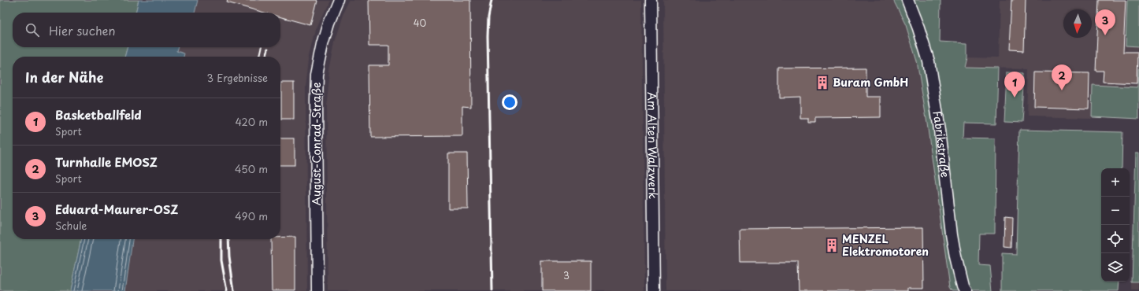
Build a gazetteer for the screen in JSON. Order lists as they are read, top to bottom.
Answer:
{
  "streets": {
    "street": ["August-Conrad-Straße", "Fabrikstraße", "Am Alten Walzwerk"]
  },
  "places": {
    "building": ["Buram GmbH", "MENZEL Elektromotoren"]
  },
  "house_numbers": ["40", "3"],
  "north": "bottom",
  "page": {
    "pins": ["3", "2", "1"],
    "search": "Hier suchen",
    "heading": ["In der Nähe", "3 Ergebnisse"],
    "list": [
      {
        "mark": "1",
        "name": "Basketballfeld",
        "note": "Sport",
        "value": "420 m"
      },
      {
        "mark": "2",
        "name": "Turnhalle EMOSZ",
        "note": "Sport",
        "value": "450 m"
      },
      {
        "mark": "3",
        "name": "Eduard-Maurer-OSZ",
        "note": "Schule",
        "value": "490 m"
      }
    ],
    "map_buttons": ["+", "−"]
  }
}
